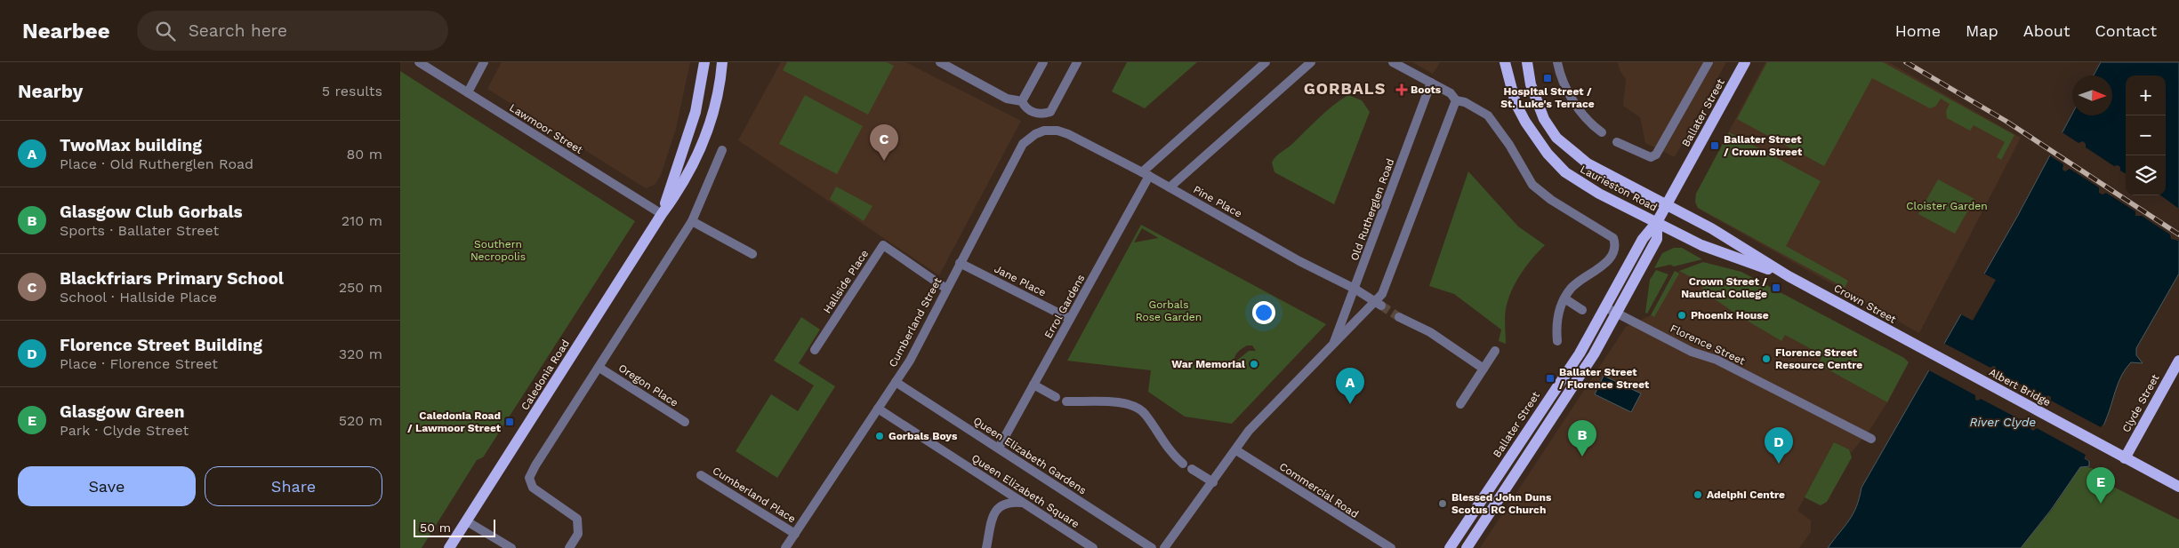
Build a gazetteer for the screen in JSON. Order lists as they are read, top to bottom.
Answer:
{
  "streets": {
    "main road": [
      "Ballater Street",
      "Laurieston Road",
      "Crown Street",
      "Caledonia Road",
      "Albert Bridge",
      "Clyde Street"
    ],
    "street": [
      "Lawmoor Street",
      "Pine Place",
      "Old Rutherglen Road",
      "Jane Place",
      "Hallside Place",
      "Errol Gardens",
      "Cumberland Street",
      "Florence Street",
      "Oregon Place",
      "Queen Elizabeth Gardens",
      "Commercial Road",
      "Queen Elizabeth Square",
      "Cumberland Place"
    ]
  },
  "crossings": [
    ["Ballater Street", "Laurieston Road"],
    ["Ballater Street", "Crown Street"],
    ["Ballater Street", "Florence Street"],
    ["Lawmoor Street", "Caledonia Road"],
    ["Laurieston Road", "Crown Street"],
    ["Pine Place", "Old Rutherglen Road"],
    ["Pine Place", "Errol Gardens"],
    ["Pine Place", "Cumberland Street"],
    ["Old Rutherglen Road", "Commercial Road"],
    ["Jane Place", "Errol Gardens"],
    ["Jane Place", "Cumberland Street"],
    ["Hallside Place", "Cumberland Street"],
    ["Crown Street", "Albert Bridge"],
    ["Errol Gardens", "Queen Elizabeth Gardens"],
    ["Cumberland Street", "Queen Elizabeth Gardens"],
    ["Cumberland Street", "Queen Elizabeth Square"],
    ["Cumberland Street", "Cumberland Place"],
    ["Albert Bridge", "Clyde Street"]
  ],
  "districts": ["GORBALS"],
  "water": ["River Clyde"],
  "parks": ["Cloister Garden", "Southern Necropolis", "Gorbals Rose Garden"],
  "places": {
    "transit": [
      "Hospital Street / St. Luke's Terrace",
      "Ballater Street / Crown Street",
      "Crown Street / Nautical College",
      "Ballater Street / Florence Street",
      "Caledonia Road / Lawmoor Street"
    ],
    "health": ["Boots"],
    "other": [
      "Phoenix House",
      "Florence Street Resource Centre",
      "War Memorial",
      "Gorbals Boys",
      "Adelphi Centre",
      "Blessed John Duns Scotus RC Church"
    ]
  },
  "scale_bar": "50 m",
  "north": "right",
  "page": {
    "header": "Nearbee",
    "search": "Search here",
    "nav": [
      "Home",
      "Map",
      "About",
      "Contact"
    ],
    "heading": ["Nearby", "5 results"],
    "map_buttons": ["+", "−"],
    "list": [
      {
        "mark": "A",
        "name": "TwoMax building",
        "note": "Place · Old Rutherglen Road",
        "value": "80 m"
      },
      {
        "mark": "B",
        "name": "Glasgow Club Gorbals",
        "note": "Sports · Ballater Street",
        "value": "210 m"
      },
      {
        "mark": "C",
        "name": "Blackfriars Primary School",
        "note": "School · Hallside Place",
        "value": "250 m"
      },
      {
        "mark": "D",
        "name": "Florence Street Building",
        "note": "Place · Florence Street",
        "value": "320 m"
      },
      {
        "mark": "E",
        "name": "Glasgow Green",
        "note": "Park · Clyde Street",
        "value": "520 m"
      }
    ],
    "pins": [
      "C",
      "A",
      "B",
      "D",
      "E"
    ],
    "buttons": ["Save", "Share"],
    "scale": "50 m"
  }
}
